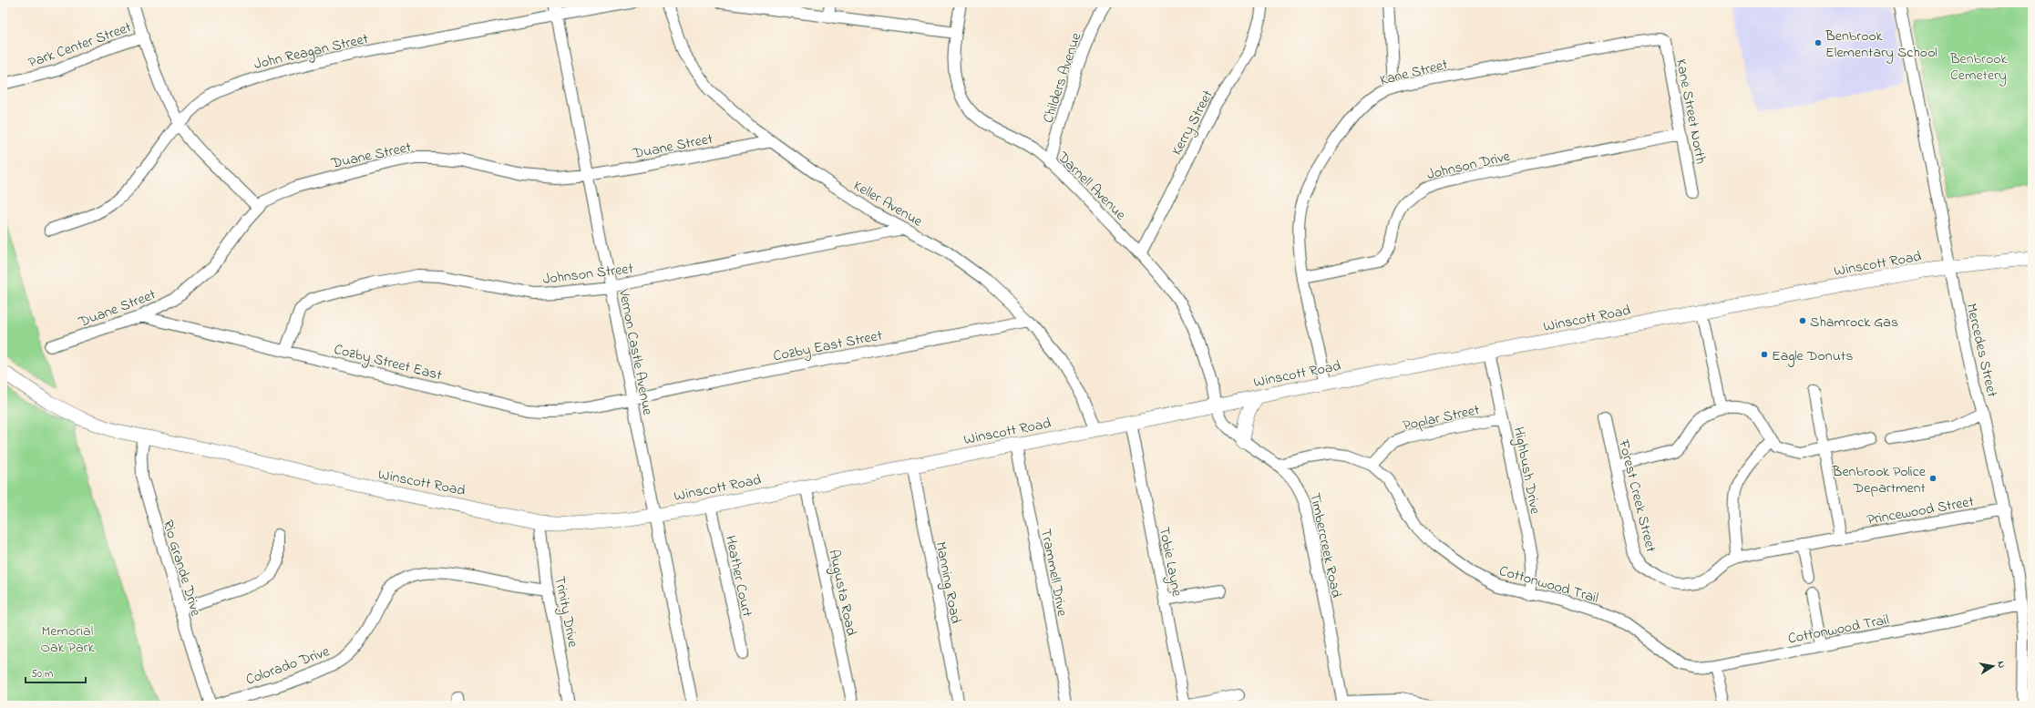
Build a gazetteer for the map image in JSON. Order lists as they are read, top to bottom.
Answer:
{
  "streets": {
    "main road": ["Winscott Road"],
    "street": [
      "Park Center Street",
      "John Reagan Street",
      "Kane Street",
      "Childers Avenue",
      "Kane Street North",
      "Kerry Street",
      "Duane Street",
      "Johnson Drive",
      "Darnell Avenue",
      "Keller Avenue",
      "Johnson Street",
      "Cozby East Street",
      "Mercedes Street",
      "Vernon Castle Avenue",
      "Cozby Street East",
      "Poplar Street",
      "Highbush Drive",
      "Forest Creek Street",
      "Princewood Street",
      "Timbercreek Road",
      "Tobie Layne",
      "Rio Grande Drive",
      "Trammell Drive",
      "Heather Court",
      "Manning Road",
      "Cottonwood Trail",
      "Augusta Road",
      "Trinity Drive",
      "Colorado Drive"
    ]
  },
  "crossings": [
    ["John Reagan Street", "Vernon Castle Avenue"],
    ["Kane Street", "Kane Street North"],
    ["Kane Street", "Johnson Drive"],
    ["Kane Street", "Winscott Road"],
    ["Childers Avenue", "Darnell Avenue"],
    ["Kane Street North", "Johnson Drive"],
    ["Kerry Street", "Darnell Avenue"],
    ["Duane Street", "Keller Avenue"],
    ["Duane Street", "Vernon Castle Avenue"],
    ["Duane Street", "Cozby Street East"],
    ["Darnell Avenue", "Winscott Road"],
    ["Darnell Avenue", "Timbercreek Road"],
    ["Keller Avenue", "Winscott Road"],
    ["Keller Avenue", "Johnson Street"],
    ["Keller Avenue", "Cozby East Street"],
    ["Winscott Road", "Mercedes Street"],
    ["Winscott Road", "Vernon Castle Avenue"],
    ["Winscott Road", "Highbush Drive"],
    ["Winscott Road", "Timbercreek Road"],
    ["Winscott Road", "Tobie Layne"],
    ["Winscott Road", "Rio Grande Drive"],
    ["Winscott Road", "Trammell Drive"],
    ["Winscott Road", "Heather Court"],
    ["Winscott Road", "Manning Road"],
    ["Winscott Road", "Augusta Road"],
    ["Winscott Road", "Trinity Drive"],
    ["Johnson Street", "Vernon Castle Avenue"],
    ["Johnson Street", "Cozby Street East"],
    ["Cozby East Street", "Vernon Castle Avenue"],
    ["Cozby East Street", "Cozby Street East"],
    ["Mercedes Street", "Princewood Street"],
    ["Mercedes Street", "Cottonwood Trail"],
    ["Vernon Castle Avenue", "Cozby Street East"],
    ["Poplar Street", "Highbush Drive"],
    ["Poplar Street", "Cottonwood Trail"],
    ["Highbush Drive", "Cottonwood Trail"],
    ["Forest Creek Street", "Princewood Street"],
    ["Timbercreek Road", "Cottonwood Trail"],
    ["Rio Grande Drive", "Colorado Drive"],
    ["Trinity Drive", "Colorado Drive"]
  ],
  "parks": ["Benbrook Cemetery", "Memorial Oak Park"],
  "places": [
    "Benbrook Elementary School",
    "Shamrock Gas",
    "Eagle Donuts",
    "Benbrook Police Department"
  ],
  "scale_bar": "50 m",
  "north": "right"
}
